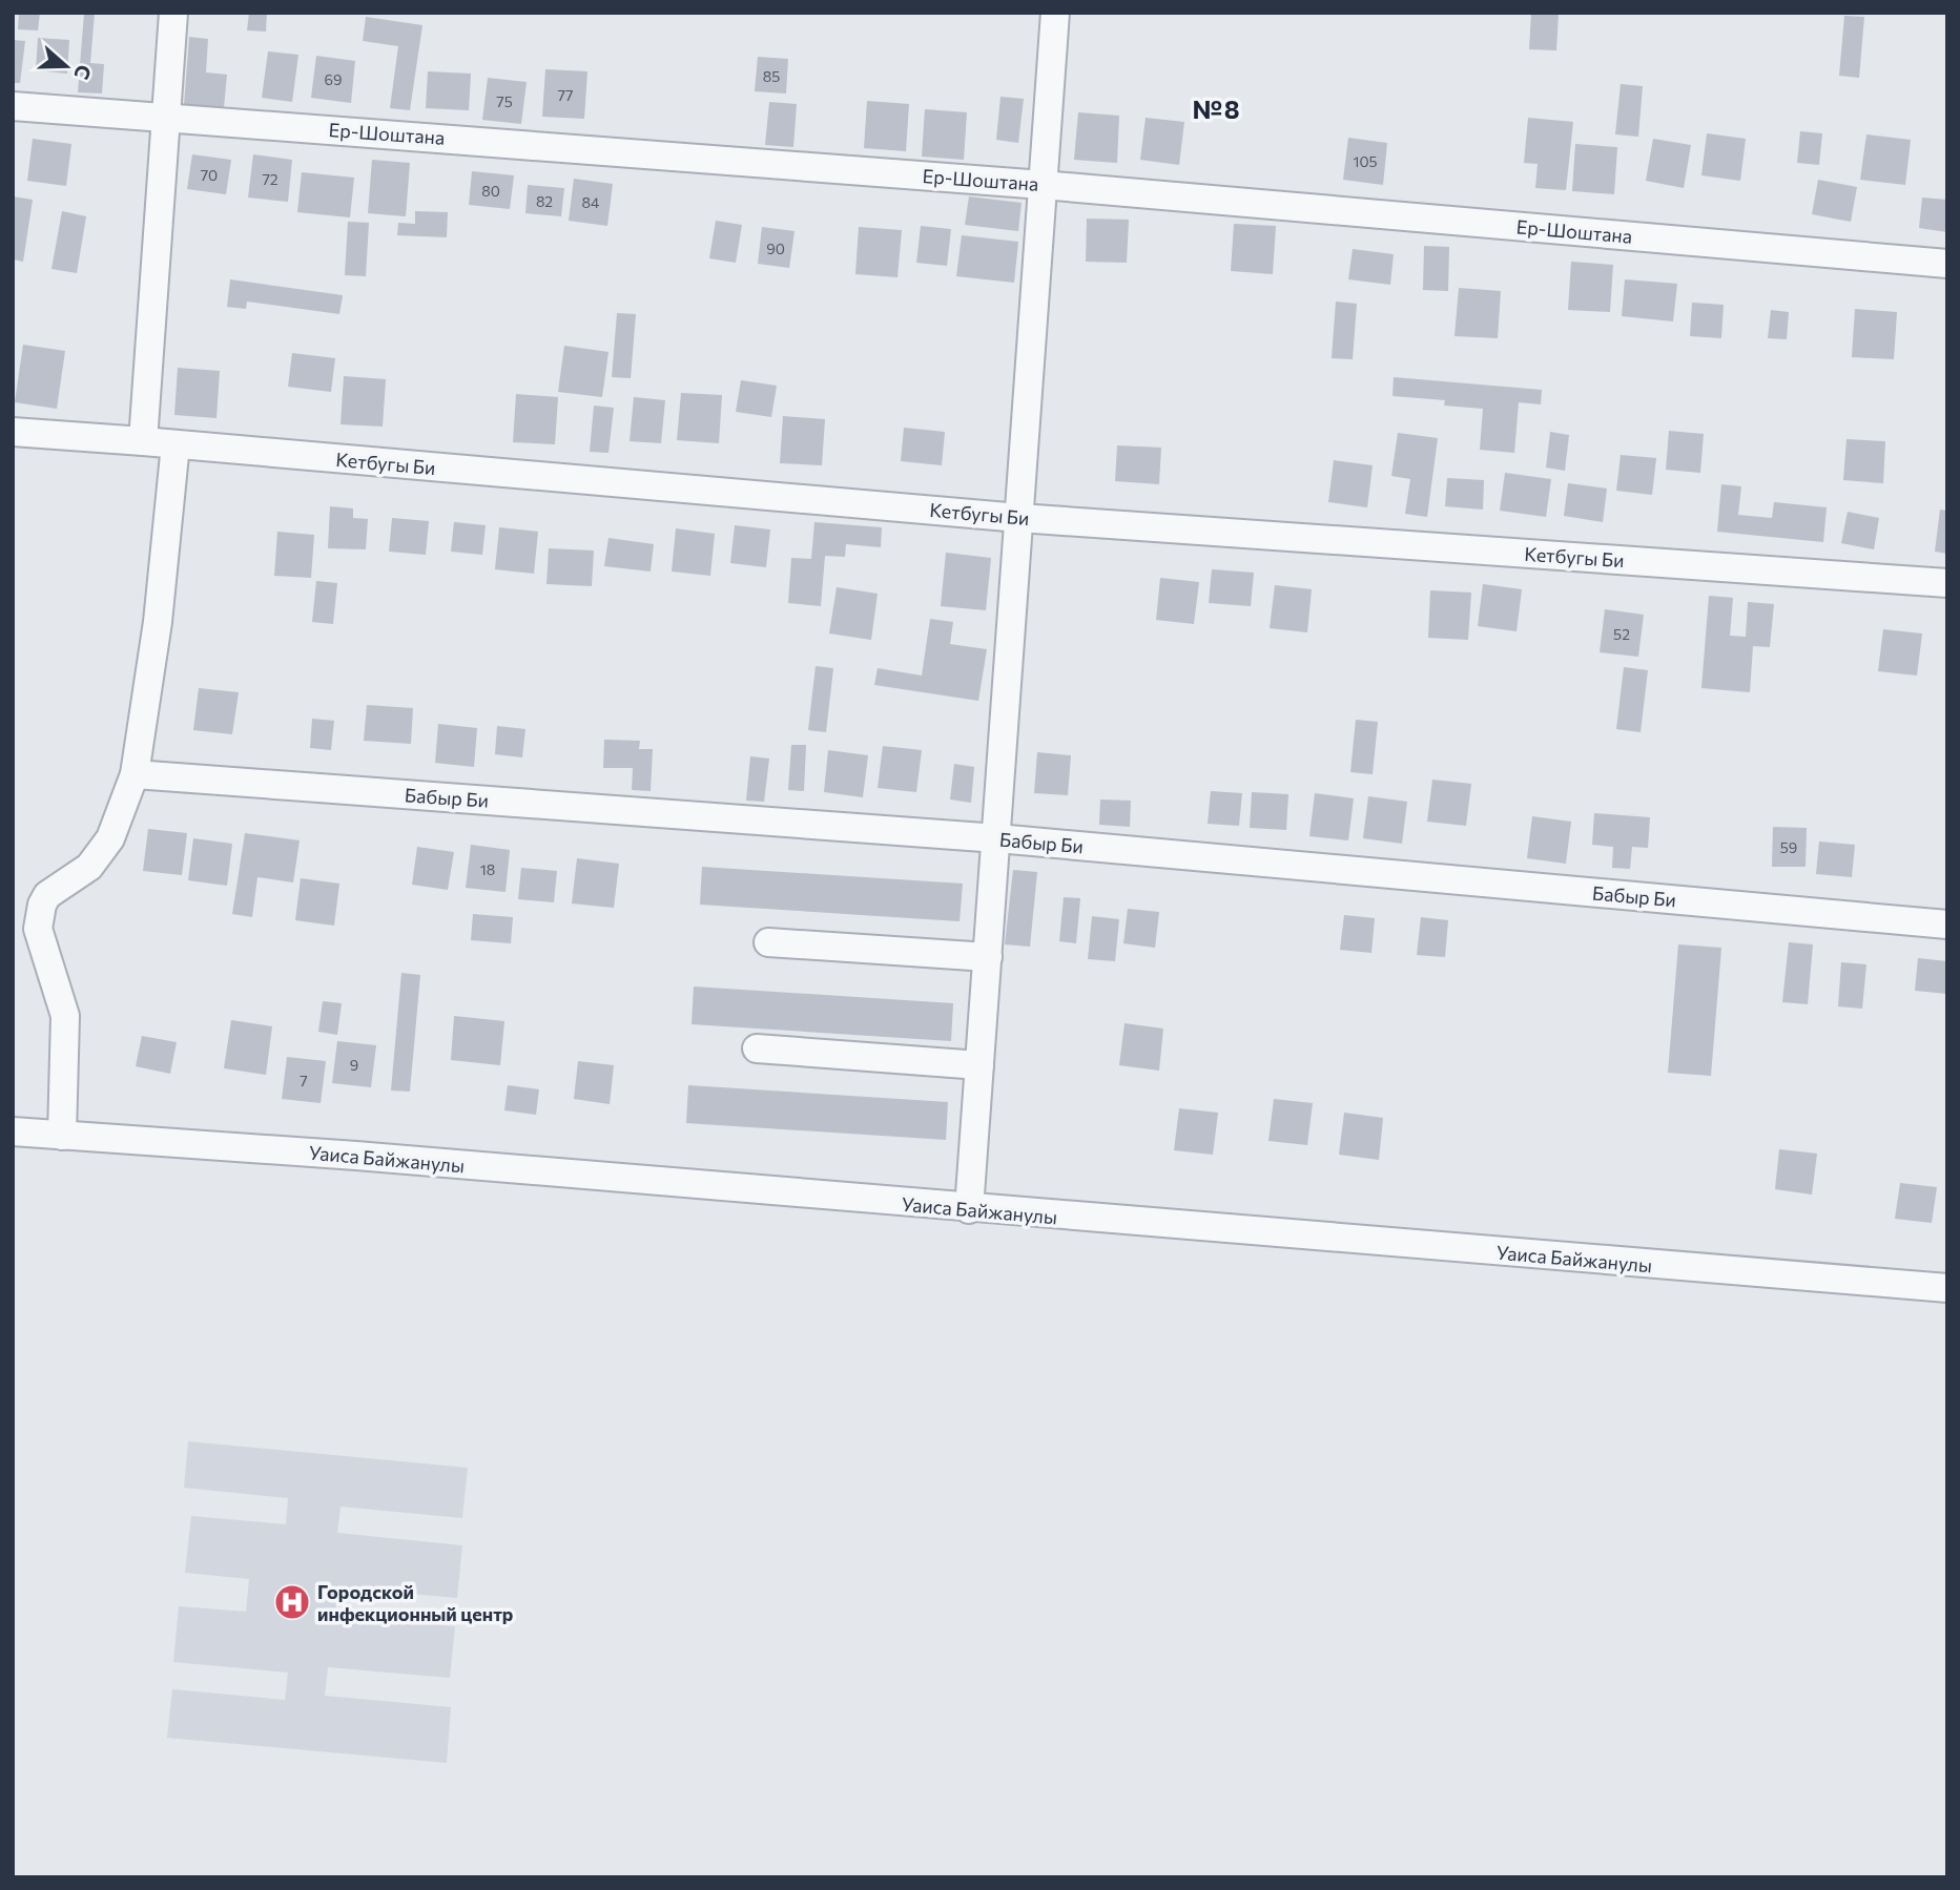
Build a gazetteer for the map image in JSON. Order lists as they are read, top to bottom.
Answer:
{
  "streets": {
    "street": [
      "Ер-Шоштана",
      "Кетбугы Би",
      "Бабыр Би",
      "Уаиса Байжанулы"
    ]
  },
  "districts": ["№8"],
  "places": {
    "hospital": ["Городской инфекционный центр"]
  },
  "house_numbers": [
    "85",
    "69",
    "77",
    "75",
    "105",
    "70",
    "72",
    "80",
    "82",
    "84",
    "90",
    "52",
    "59",
    "18",
    "9",
    "7"
  ],
  "north": "right"
}
